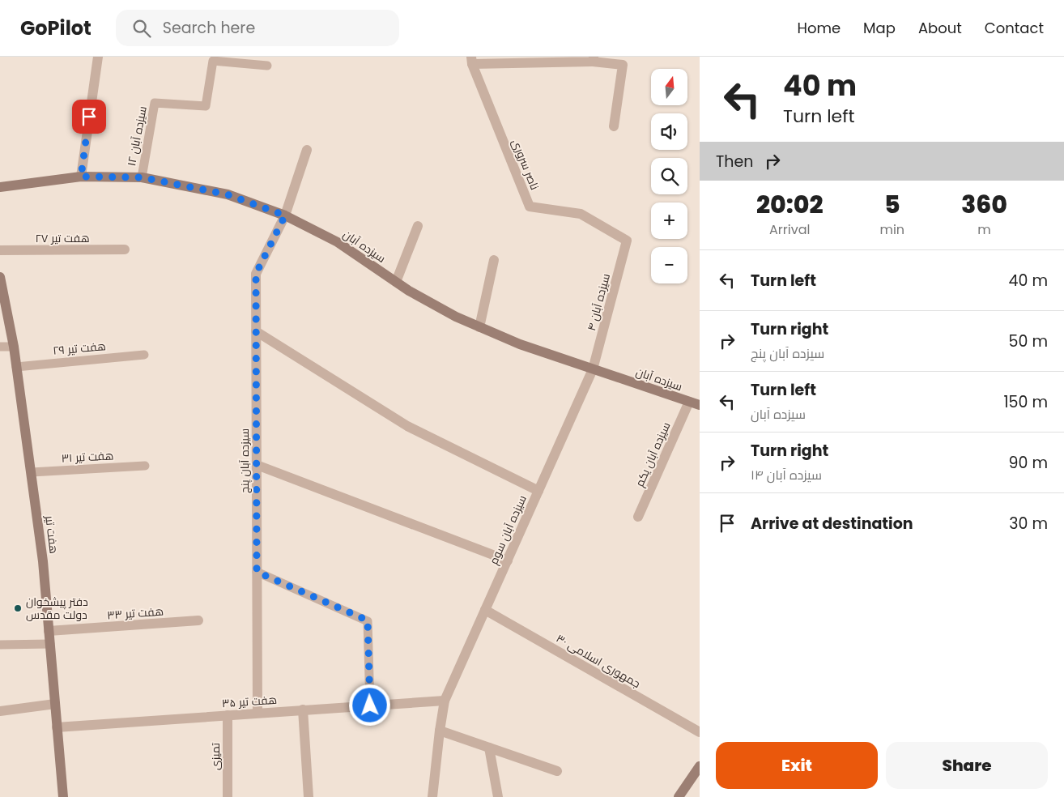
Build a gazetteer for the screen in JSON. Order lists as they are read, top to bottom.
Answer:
{
  "streets": {
    "street": [
      "ناصر سروری",
      "هفت تیر ۲۷",
      "سیزده آبان",
      "سیزده آبان ۴",
      "سیزده آبان یکم",
      "سیزده آبان پنج",
      "سیزده آبان سوم",
      "هفت تیر",
      "هفت تیر ۳۳",
      "جمهوری اسلامی ۳۰",
      "هفت تیر ۳۵",
      "تمیزی"
    ],
    "lane": ["سیزده آبان ۱۲", "هفت تیر ۲۹", "هفت تیر ۳۱"]
  },
  "crossings": [
    ["سیزده آبان ۱۲", "سیزده آبان"],
    ["ناصر سروری", "سیزده آبان ۴"],
    ["سیزده آبان", "سیزده آبان ۴"],
    ["سیزده آبان", "سیزده آبان یکم"],
    ["سیزده آبان", "سیزده آبان پنج"],
    ["سیزده آبان", "سیزده آبان سوم"],
    ["سیزده آبان ۴", "سیزده آبان سوم"],
    ["هفت تیر ۲۹", "هفت تیر"],
    ["هفت تیر ۳۱", "هفت تیر"],
    ["سیزده آبان پنج", "هفت تیر ۳۵"],
    ["سیزده آبان سوم", "جمهوری اسلامی ۳۰"],
    ["سیزده آبان سوم", "هفت تیر ۳۵"],
    ["هفت تیر", "هفت تیر ۳۳"],
    ["هفت تیر", "هفت تیر ۳۵"],
    ["هفت تیر ۳۵", "تمیزی"]
  ],
  "places": ["دفتر پیشخوان دولت مقدس"],
  "north": "top",
  "page": {
    "header": "GoPilot",
    "search": "Search here",
    "nav": [
      "Home",
      "Map",
      "About",
      "Contact"
    ],
    "turn": ["40 m", "Turn left"],
    "map_buttons": ["+", "−"],
    "then": "Then",
    "eta": [
      "20:02",
      "Arrival",
      "5",
      "min",
      "360",
      "m"
    ],
    "list": [
      {
        "name": "Turn left",
        "value": "40 m"
      },
      {
        "name": "Turn right",
        "note": "سیزده آبان پنج",
        "value": "50 m"
      },
      {
        "name": "Turn left",
        "note": "سیزده آبان",
        "value": "150 m"
      },
      {
        "name": "Turn right",
        "note": "سیزده آبان ۱۴",
        "value": "90 m"
      },
      {
        "name": "Arrive at destination",
        "value": "30 m"
      }
    ],
    "buttons": ["Exit", "Share"]
  }
}
